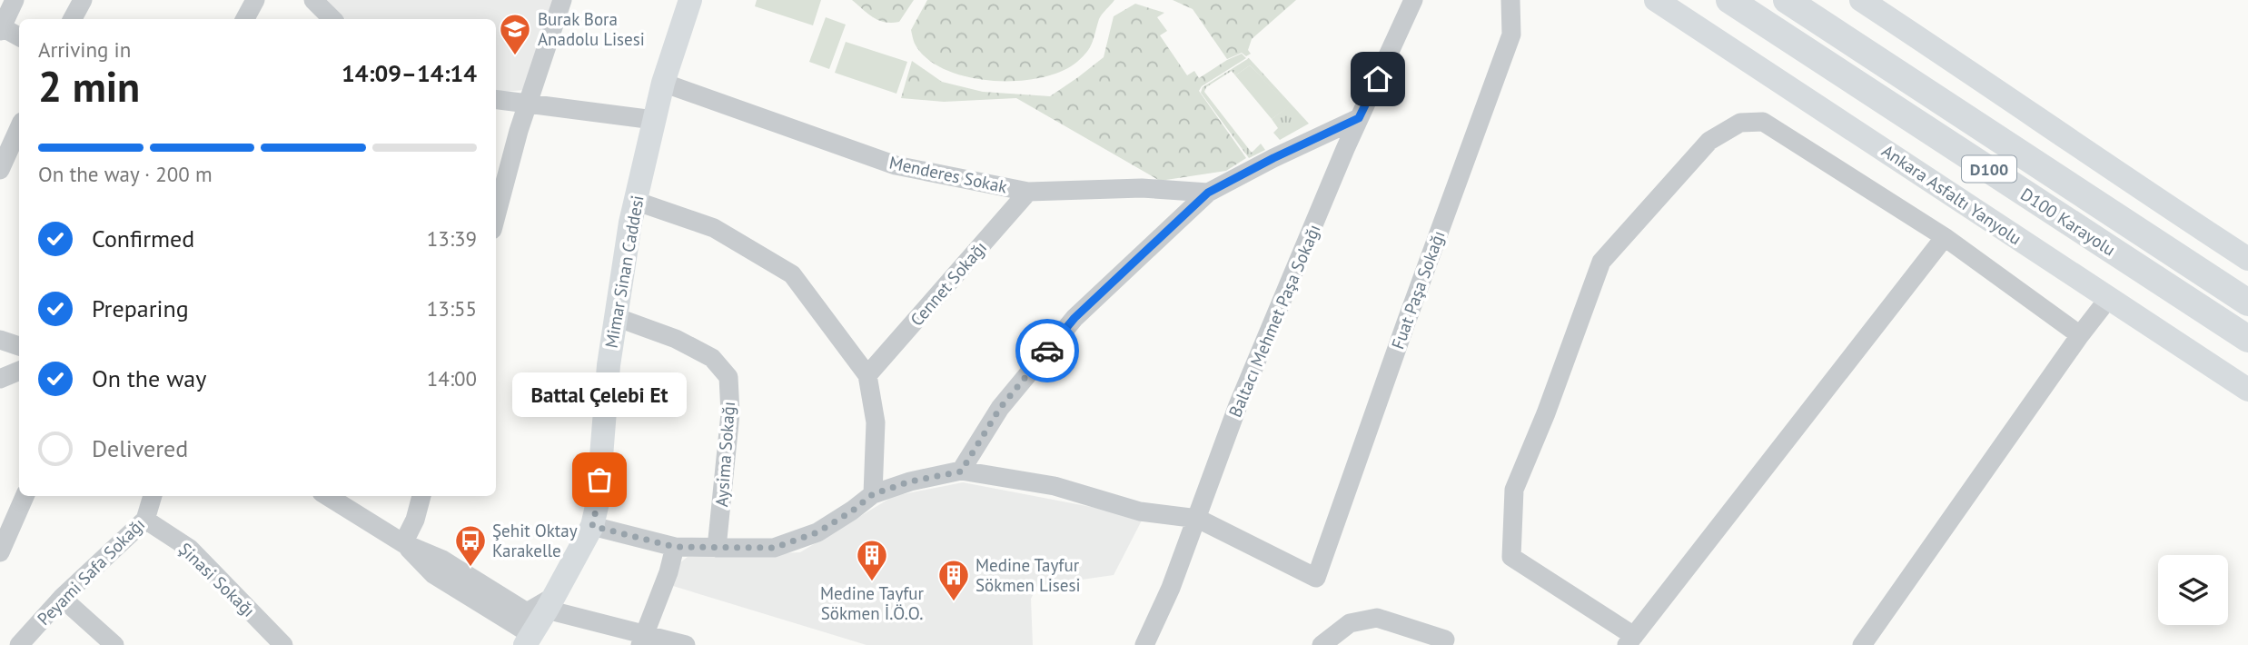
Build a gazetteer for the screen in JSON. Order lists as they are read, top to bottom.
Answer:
{
  "streets": {
    "highway": ["D100", "D100 Karayolu"],
    "main road": ["Ankara Asfaltı Yanyolu", "Mimar Sinan Caddesi"],
    "street": [
      "Menderes Sokak",
      "Cennet Sokağı",
      "Fuat Paşa Sokağı",
      "Baltacı Mehmet Paşa Sokağı",
      "Aysima Sokağı",
      "Peyami Safa Sokağı",
      "Şinasi Sokağı"
    ]
  },
  "crossings": [
    ["Menderes Sokak", "Mimar Sinan Caddesi"],
    ["Menderes Sokak", "Cennet Sokağı"],
    ["Mimar Sinan Caddesi", "Aysima Sokağı"],
    ["Fuat Paşa Sokağı", "Baltacı Mehmet Paşa Sokağı"],
    ["Peyami Safa Sokağı", "Şinasi Sokağı"]
  ],
  "places": {
    "school or university": ["Burak Bora Anadolu Lisesi"],
    "other": ["Battal Çelebi Et"],
    "bus stop": ["Şehit Oktay Karakelle"],
    "building": ["Medine Tayfur Sökmen İ.Ö.O.", "Medine Tayfur Sökmen Lisesi"]
  },
  "page": {
    "heading": ["2 min", "Arriving in", "14:09–14:14"],
    "bar": "On the way · 200 m",
    "list": [
      ["Confirmed", "13:39"],
      ["Preparing", "13:55"],
      ["On the way", "14:00"],
      "Delivered"
    ],
    "bubble": "Battal Çelebi Et"
  }
}
